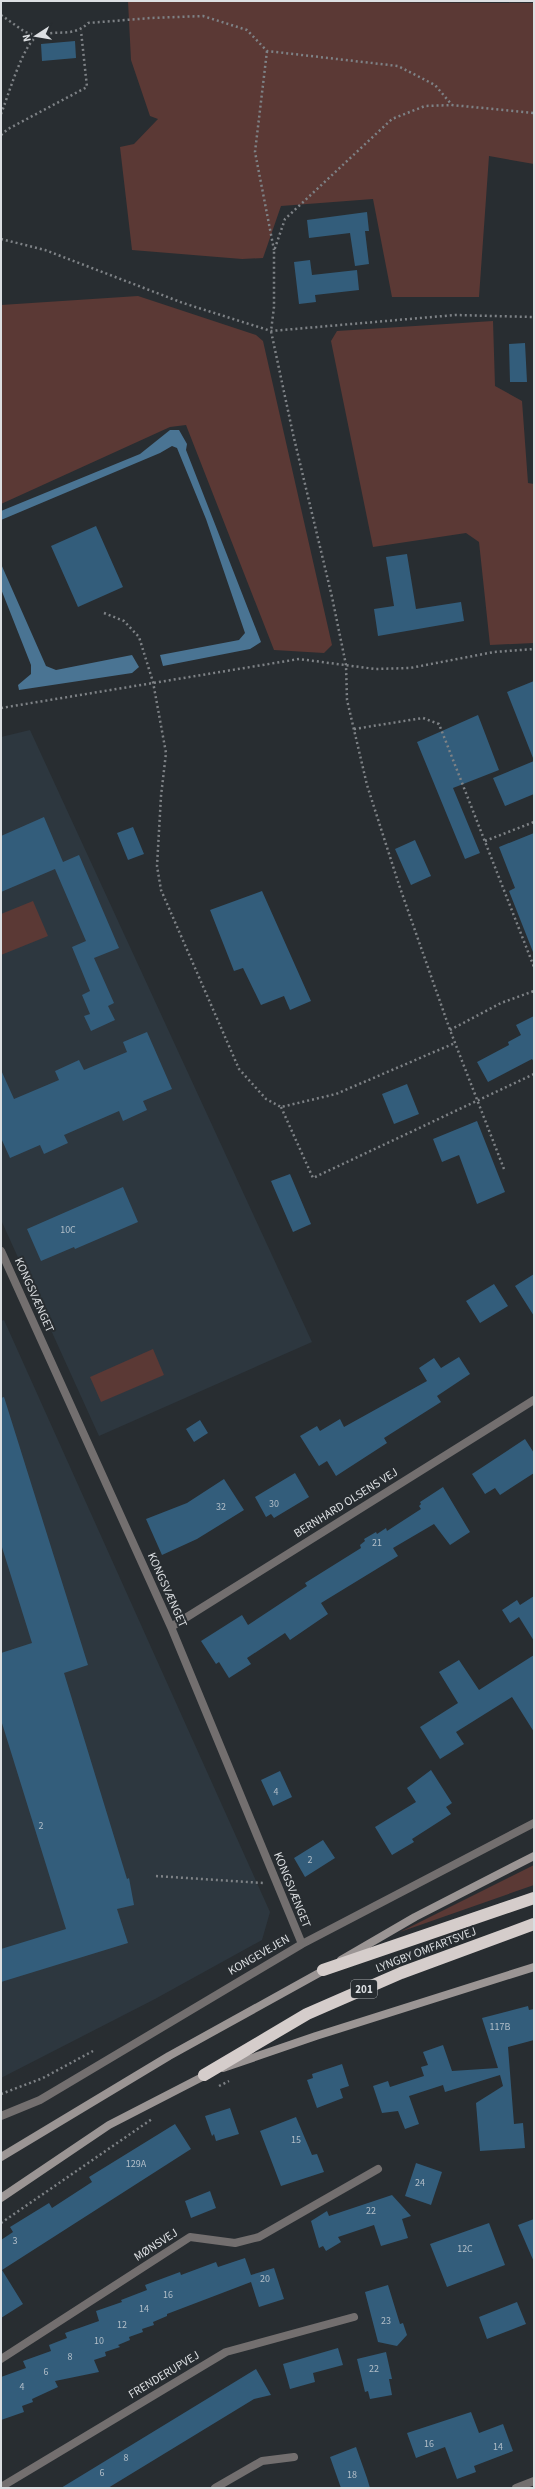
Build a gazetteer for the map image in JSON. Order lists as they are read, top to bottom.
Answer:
{
  "streets": {
    "highway": ["LYNGBY OMFARTSVEJ", "201"],
    "street": [
      "KONGSVÆNGET",
      "BERNHARD OLSENS VEJ",
      "KONGEVEJEN",
      "MØNSVEJ",
      "FRENDERUPVEJ"
    ]
  },
  "crossings": [
    ["KONGSVÆNGET", "BERNHARD OLSENS VEJ"],
    ["KONGSVÆNGET", "KONGEVEJEN"],
    ["LYNGBY OMFARTSVEJ", "201"]
  ],
  "house_numbers": [
    "10C",
    "30",
    "32",
    "21",
    "4",
    "2",
    "2",
    "117B",
    "15",
    "129A",
    "24",
    "22",
    "3",
    "12C",
    "20",
    "16",
    "14",
    "23",
    "12",
    "10",
    "8",
    "22",
    "6",
    "4",
    "16",
    "14",
    "8",
    "6",
    "18"
  ],
  "north": "left"
}
